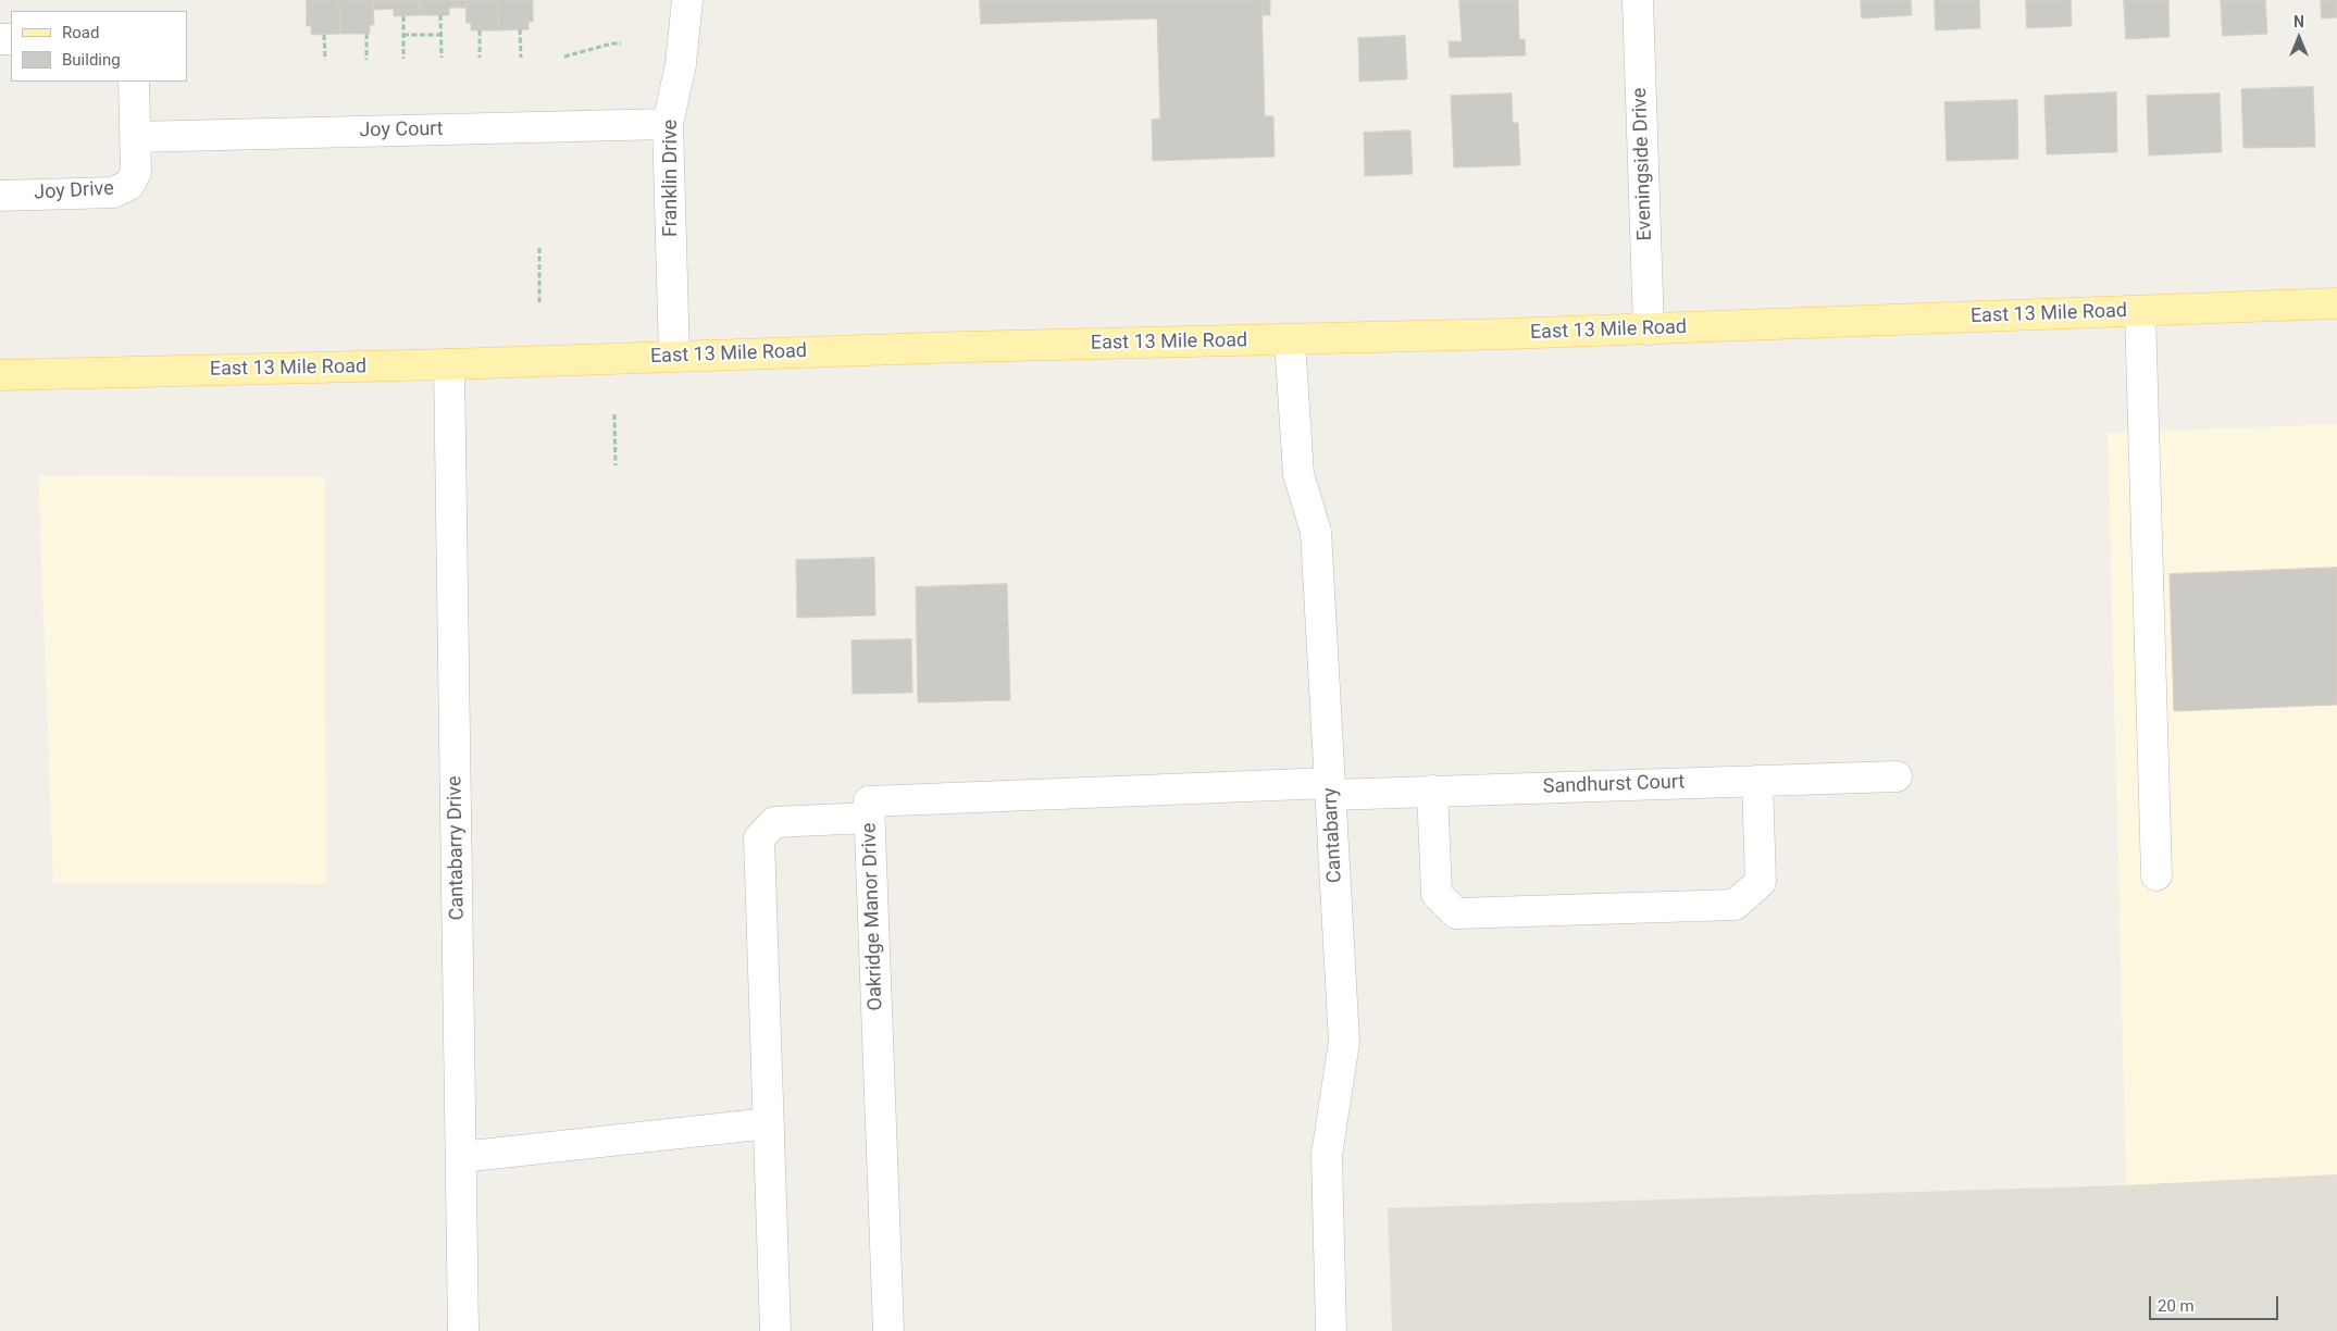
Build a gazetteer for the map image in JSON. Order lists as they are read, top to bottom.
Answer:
{
  "streets": {
    "main road": ["East 13 Mile Road"],
    "street": [
      "Joy Court",
      "Eveningside Drive",
      "Franklin Drive",
      "Joy Drive",
      "Sandhurst Court",
      "Cantabarry",
      "Cantabarry Drive",
      "Oakridge Manor Drive"
    ]
  },
  "crossings": [
    ["Joy Court", "Franklin Drive"],
    ["Joy Court", "Joy Drive"],
    ["Eveningside Drive", "East 13 Mile Road"],
    ["Franklin Drive", "East 13 Mile Road"],
    ["East 13 Mile Road", "Cantabarry"],
    ["East 13 Mile Road", "Cantabarry Drive"],
    ["Sandhurst Court", "Cantabarry"],
    ["Sandhurst Court", "Oakridge Manor Drive"],
    ["Cantabarry", "Oakridge Manor Drive"]
  ],
  "legend": ["Road", "Building"],
  "scale_bar": "20 m",
  "north": "top"
}
